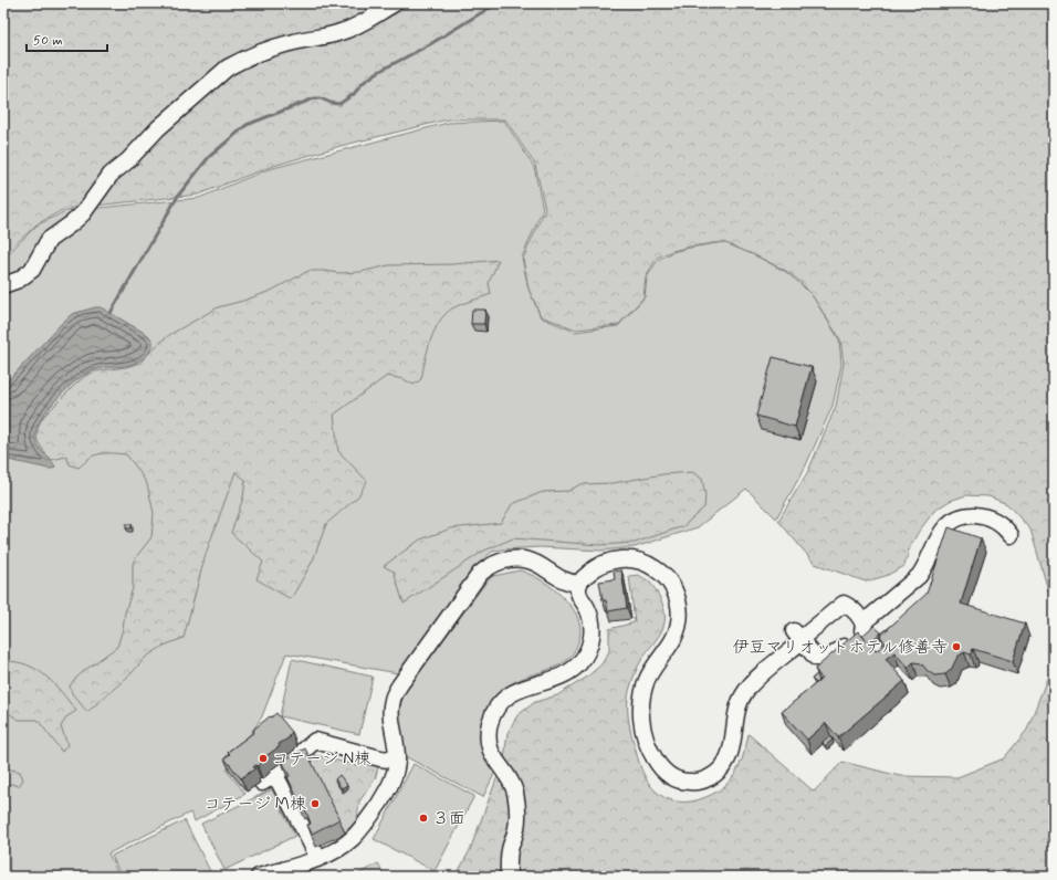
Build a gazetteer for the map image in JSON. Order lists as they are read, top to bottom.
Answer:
{
  "places": [
    "伊豆マリオットホテル修善寺",
    "コテージ N棟",
    "コテージ M棟",
    "３面"
  ],
  "scale_bar": "50 m"
}
